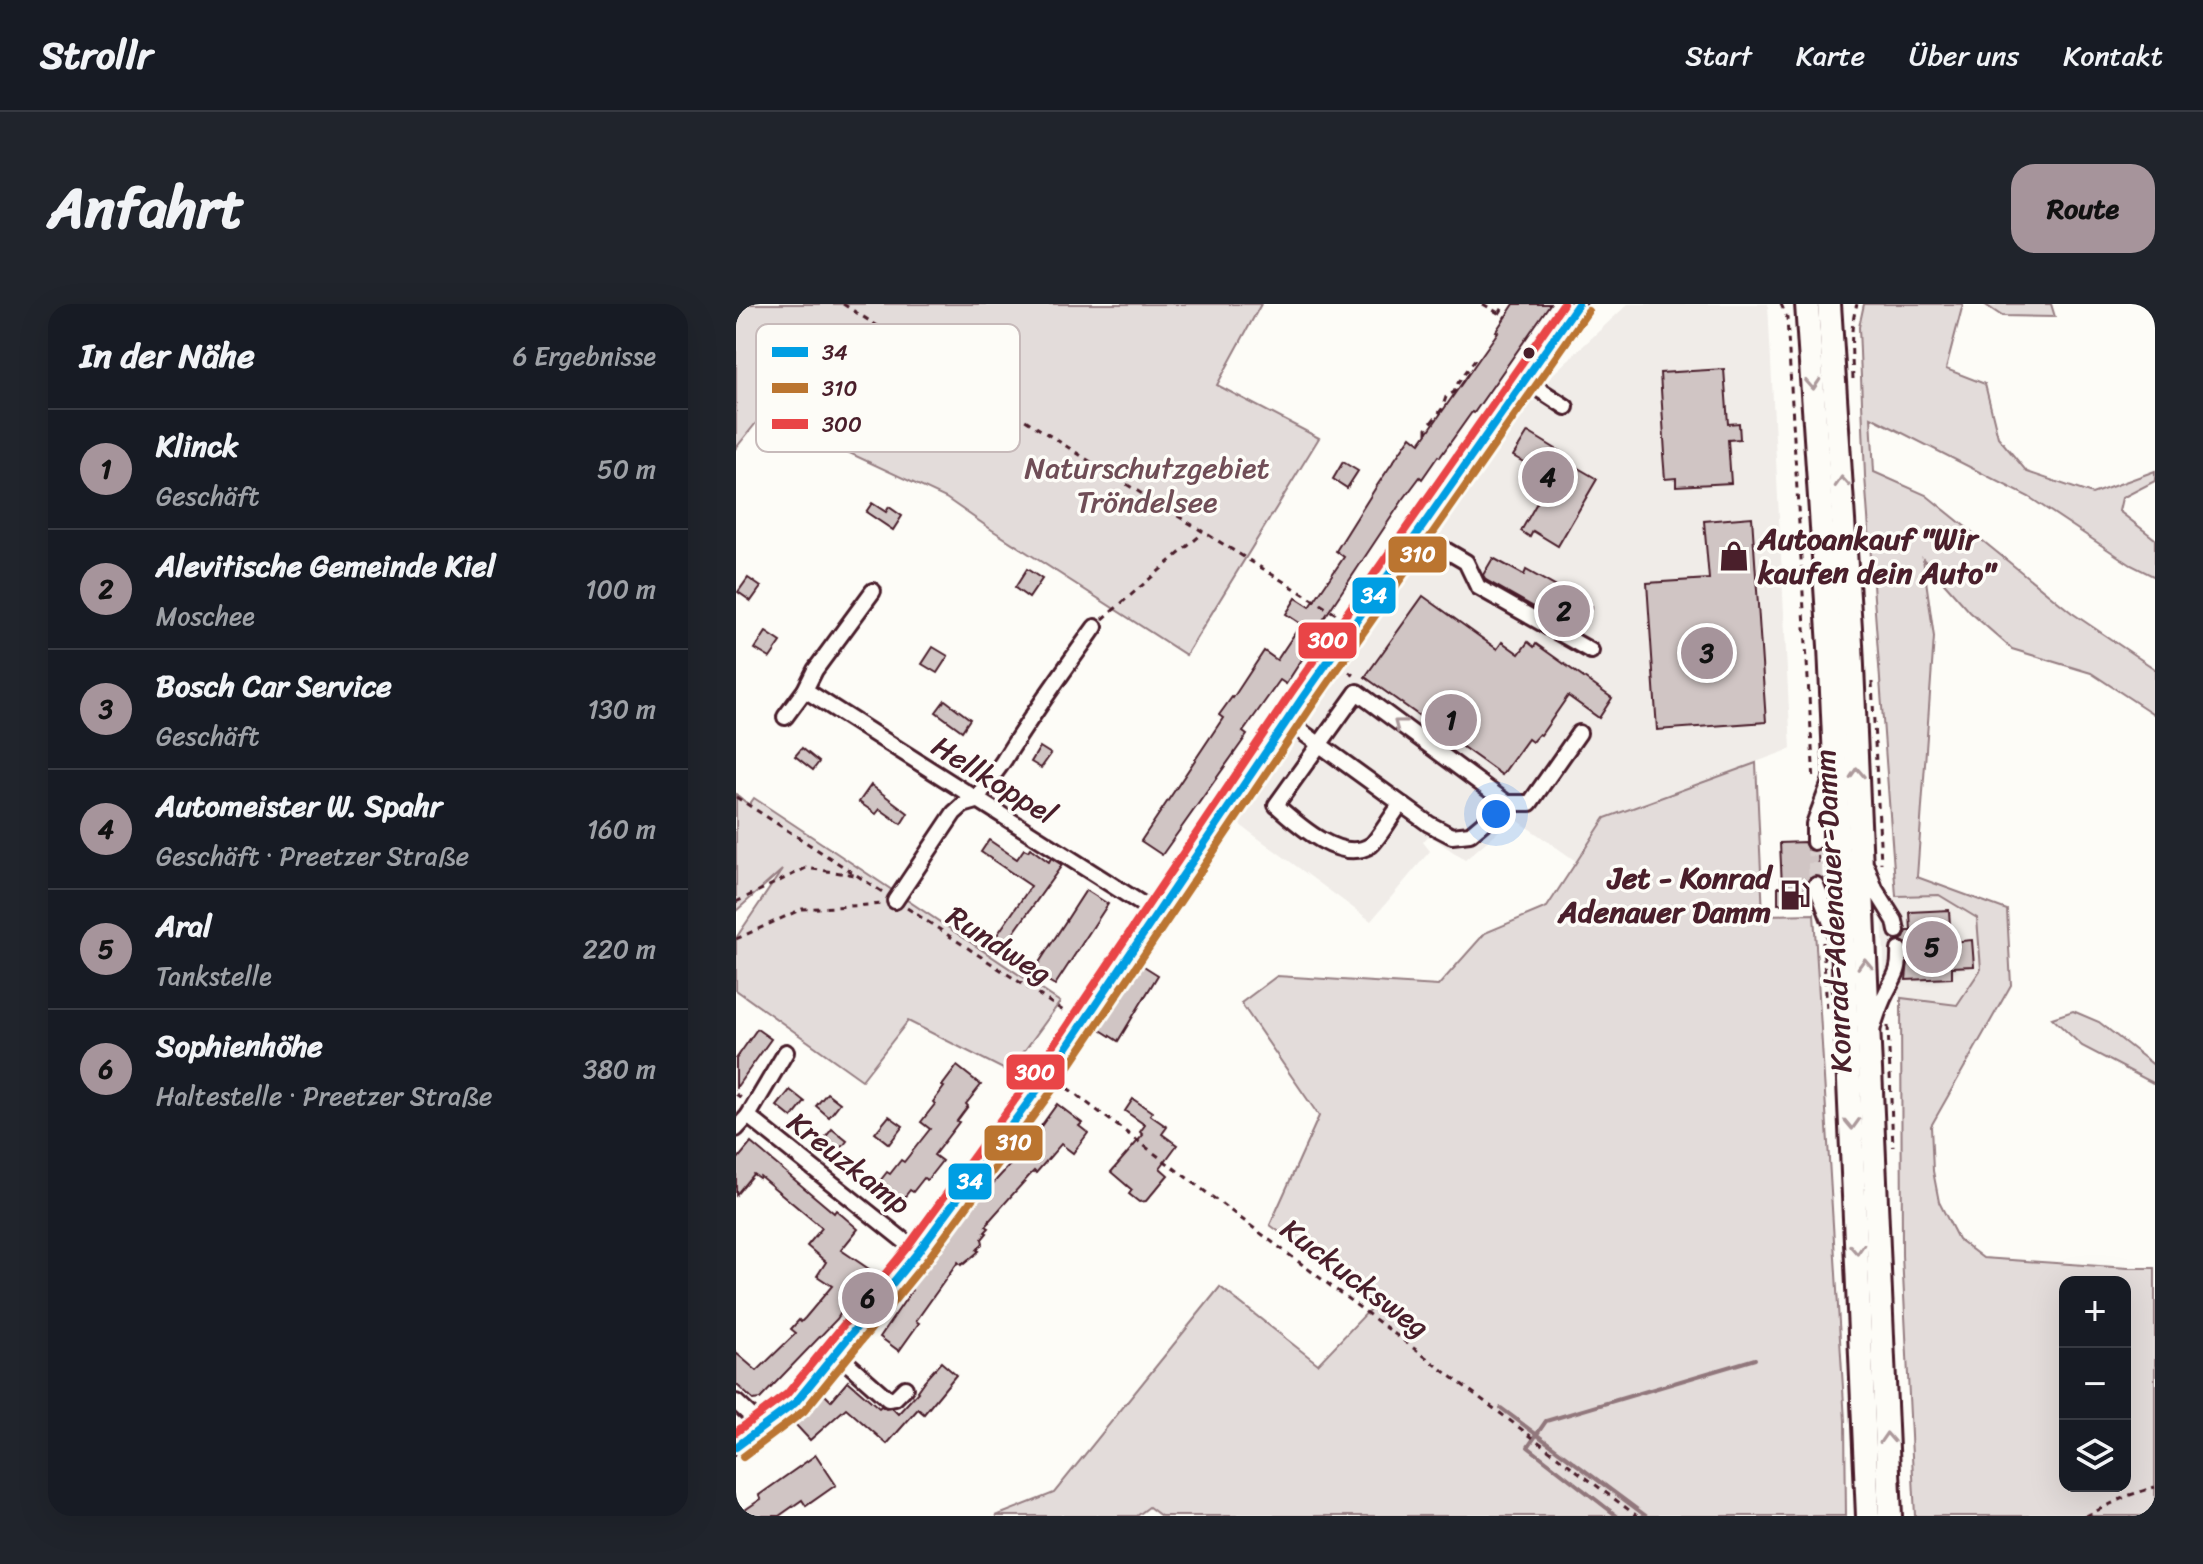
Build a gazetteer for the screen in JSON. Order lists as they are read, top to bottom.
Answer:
{
  "streets": {
    "highway": ["Konrad-Adenauer-Damm"],
    "street": ["Hellkoppel", "Kreuzkamp"],
    "path": ["Rundweg", "Kuckucksweg"]
  },
  "parks": ["Naturschutzgebiet Tröndelsee"],
  "places": {
    "shop": ["Autoankauf \"Wir kaufen dein Auto\""],
    "fuel station": ["Jet - Konrad Adenauer Damm"]
  },
  "lines": ["transit line 34", "transit line 300", "transit line 310"],
  "legend": ["34", "310", "300"],
  "page": {
    "header": "Strollr",
    "nav": [
      "Start",
      "Karte",
      "Über uns",
      "Kontakt"
    ],
    "title": "Anfahrt",
    "buttons": "Route",
    "heading": ["In der Nähe", "6 Ergebnisse"],
    "list": [
      {
        "mark": "1",
        "name": "Klinck",
        "note": "Geschäft",
        "value": "50 m"
      },
      {
        "mark": "2",
        "name": "Alevitische Gemeinde Kiel",
        "note": "Moschee",
        "value": "100 m"
      },
      {
        "mark": "3",
        "name": "Bosch Car Service",
        "note": "Geschäft",
        "value": "130 m"
      },
      {
        "mark": "4",
        "name": "Automeister W. Spahr",
        "note": "Geschäft · Preetzer Straße",
        "value": "160 m"
      },
      {
        "mark": "5",
        "name": "Aral",
        "note": "Tankstelle",
        "value": "220 m"
      },
      {
        "mark": "6",
        "name": "Sophienhöhe",
        "note": "Haltestelle · Preetzer Straße",
        "value": "380 m"
      }
    ],
    "pins": [
      "4",
      "2",
      "3",
      "1",
      "5",
      "6"
    ],
    "map_buttons": ["+", "−"]
  }
}
